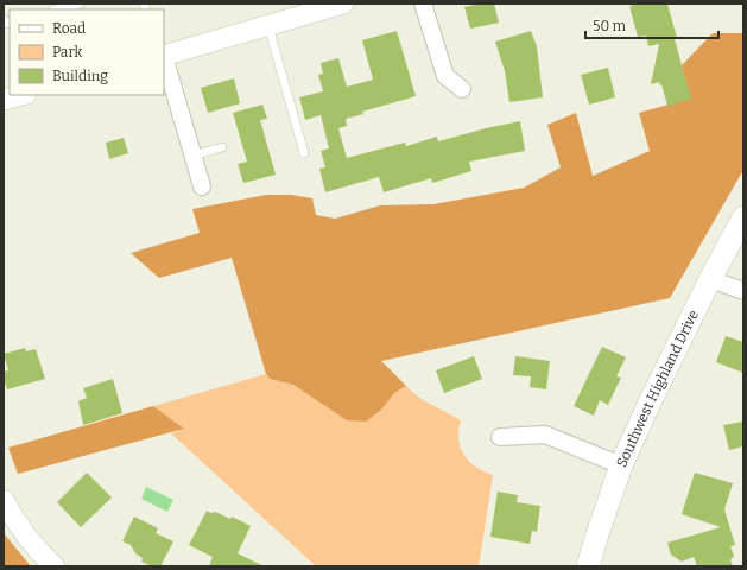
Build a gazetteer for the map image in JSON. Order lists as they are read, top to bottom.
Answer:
{
  "streets": {
    "main road": ["Southwest Highland Drive"]
  },
  "legend": ["Road", "Park", "Building"],
  "scale_bar": "50 m"
}
